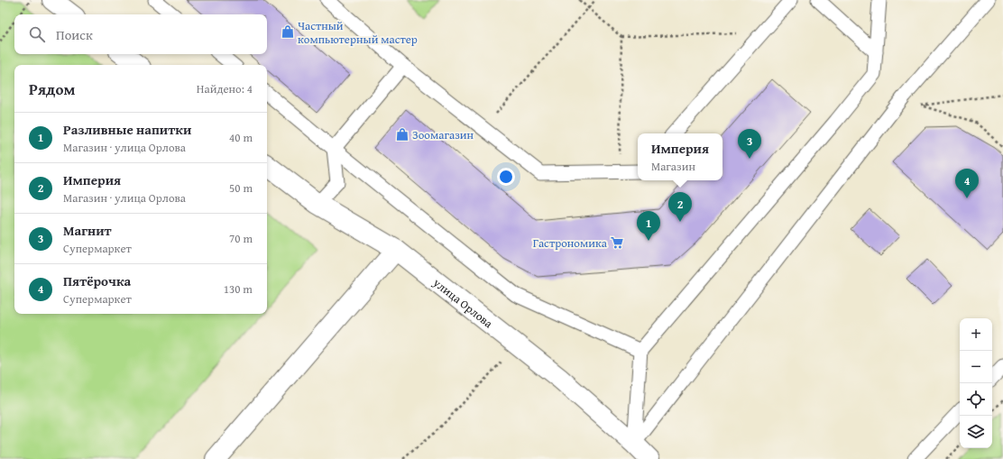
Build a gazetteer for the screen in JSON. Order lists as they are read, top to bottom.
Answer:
{
  "streets": {
    "street": ["улица Орлова"]
  },
  "places": {
    "shop": ["Частный компьютерный мастер", "Зоомагазин"],
    "supermarket": ["Гастрономика"]
  },
  "page": {
    "search": "Поиск",
    "heading": ["Рядом", "Найдено: 4"],
    "list": [
      {
        "mark": "1",
        "name": "Разливные напитки",
        "note": "Магазин · улица Орлова",
        "value": "40 m"
      },
      {
        "mark": "2",
        "name": "Империя",
        "note": "Магазин · улица Орлова",
        "value": "50 m"
      },
      {
        "mark": "3",
        "name": "Магнит",
        "note": "Супермаркет",
        "value": "70 m"
      },
      {
        "mark": "4",
        "name": "Пятёрочка",
        "note": "Супермаркет",
        "value": "130 m"
      }
    ],
    "pins": [
      "3",
      "4",
      "2",
      "1"
    ],
    "popup": ["Империя", "Магазин"],
    "map_buttons": ["+", "−"]
  }
}
